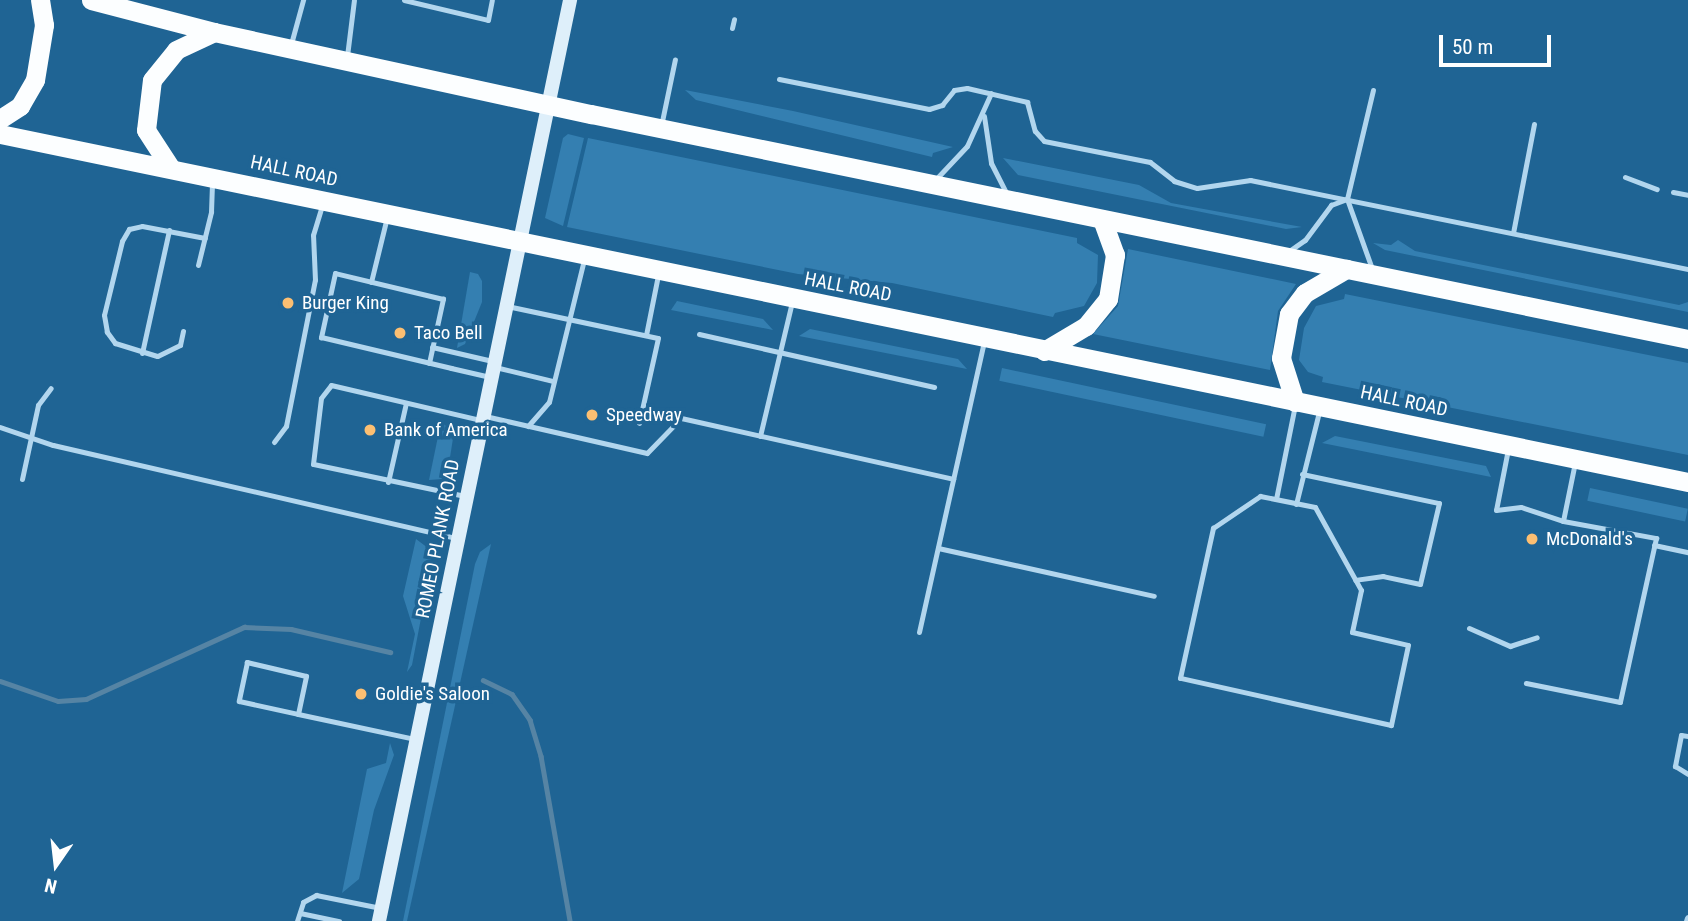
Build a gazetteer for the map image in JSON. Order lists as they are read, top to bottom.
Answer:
{
  "streets": {
    "highway": ["HALL ROAD"],
    "main road": ["ROMEO PLANK ROAD"]
  },
  "crossings": [
    ["HALL ROAD", "ROMEO PLANK ROAD"]
  ],
  "places": [
    "Burger King",
    "Taco Bell",
    "Speedway",
    "Bank of America",
    "McDonald's",
    "Goldie's Saloon"
  ],
  "scale_bar": "50 m",
  "north": "bottom"
}
